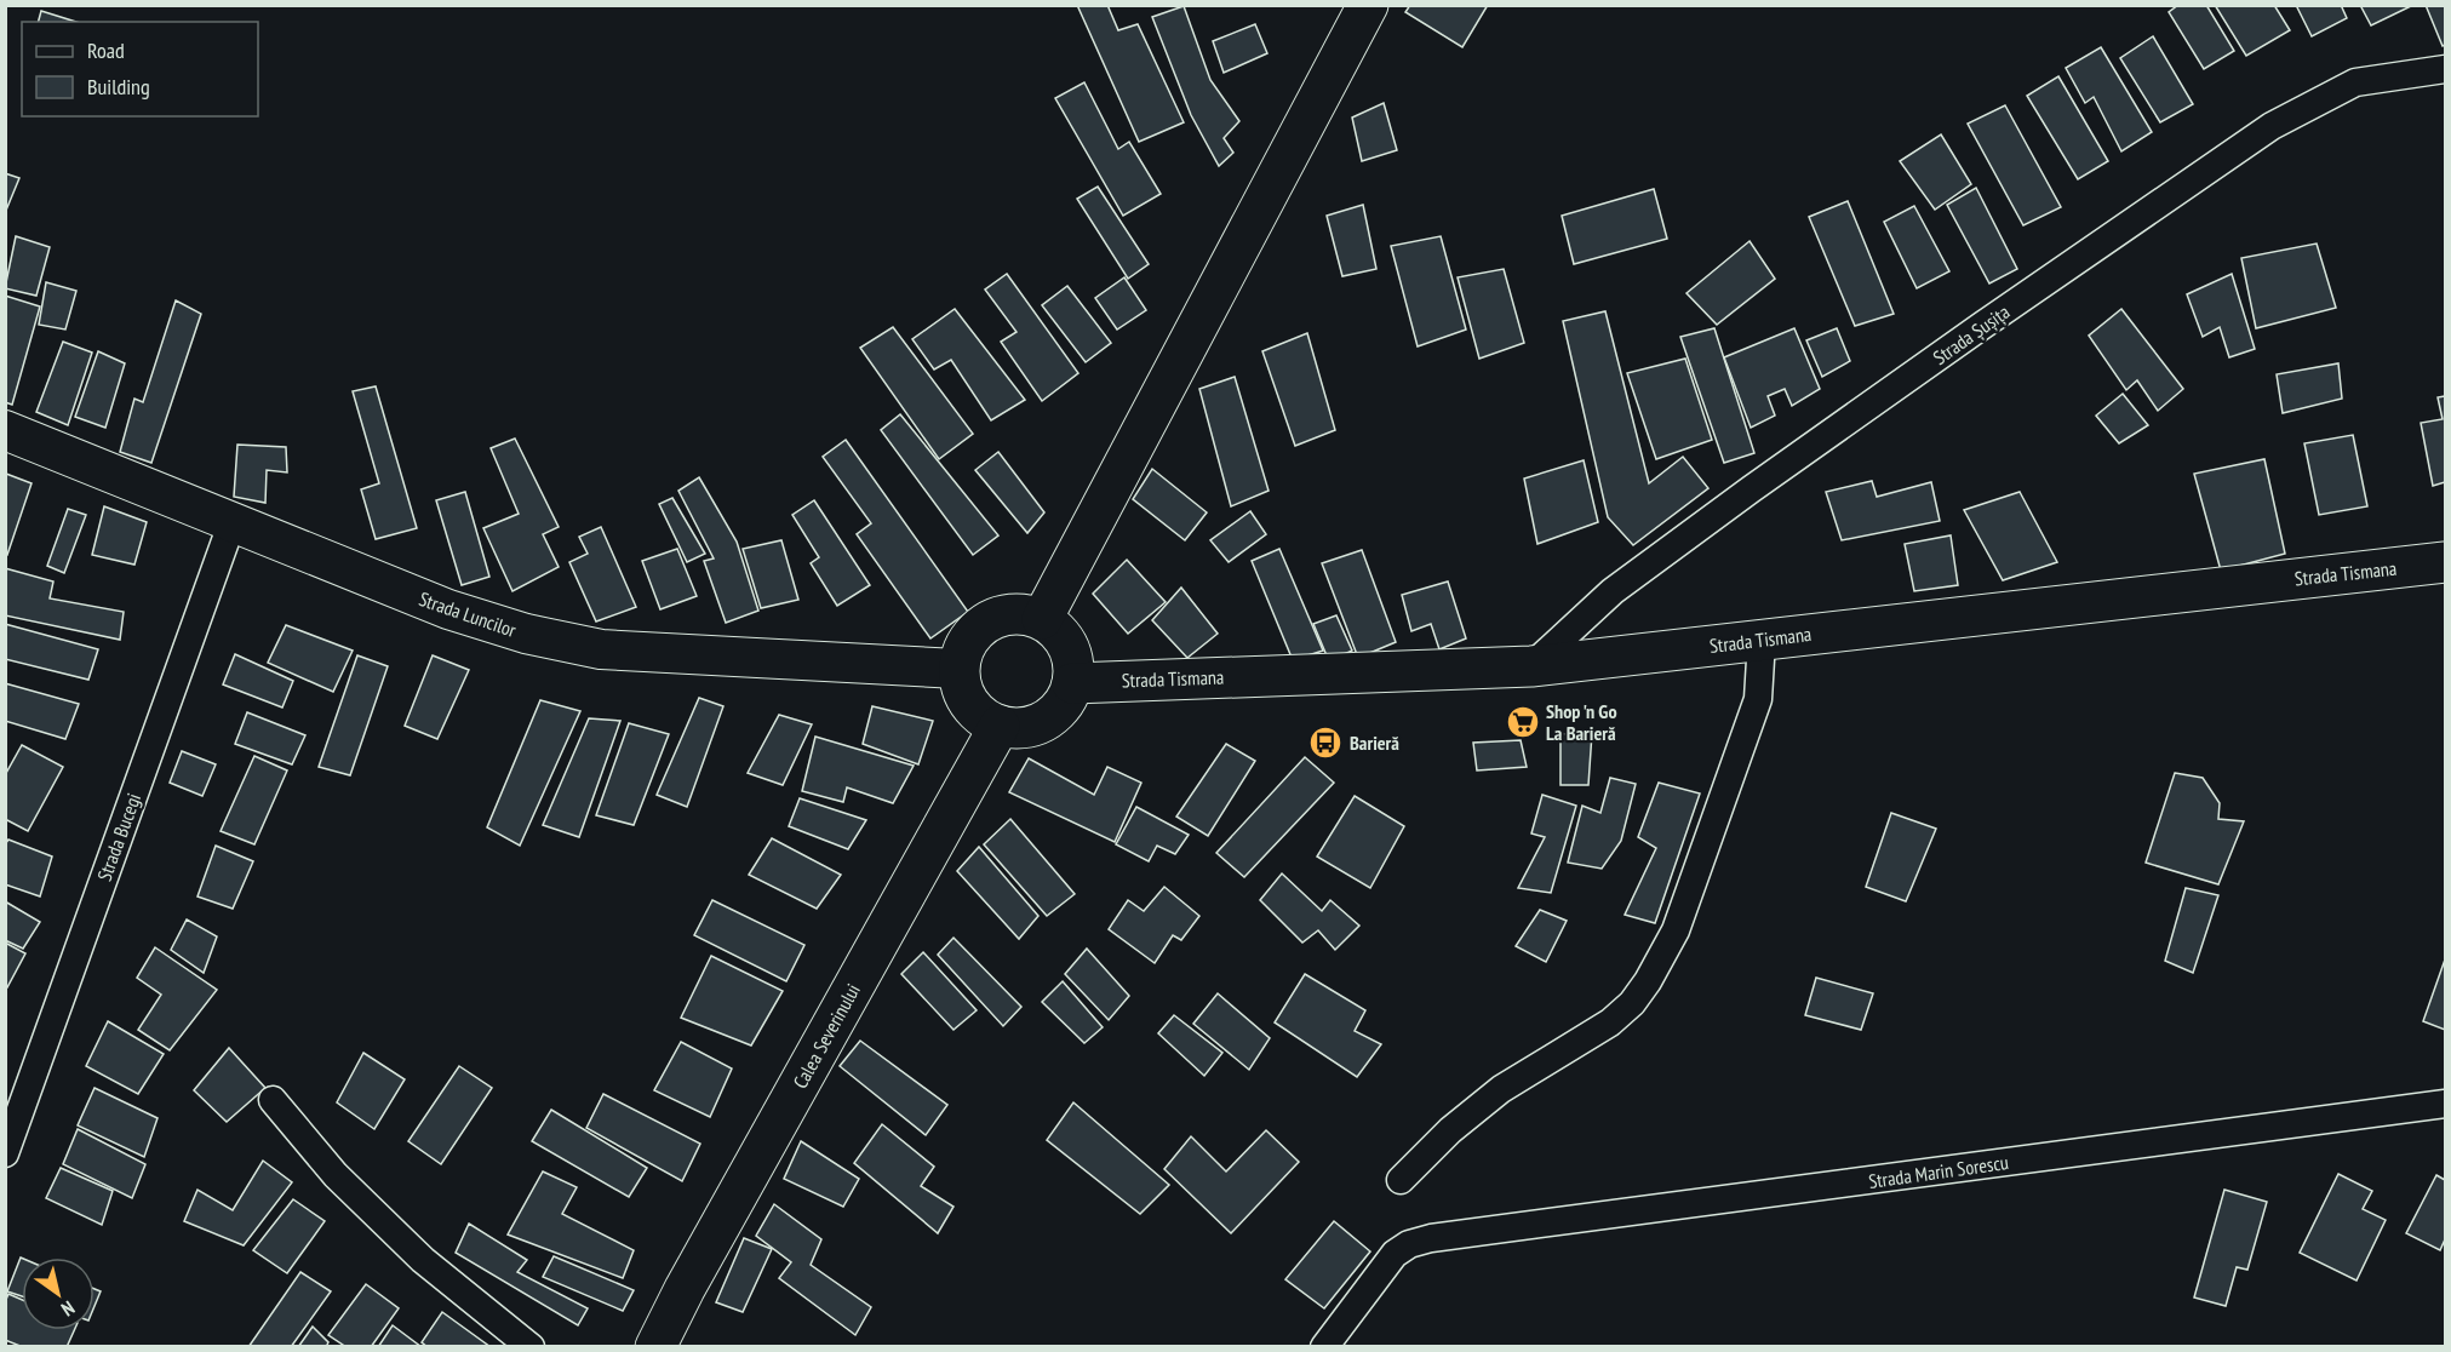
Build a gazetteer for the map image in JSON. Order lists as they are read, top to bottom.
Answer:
{
  "streets": {
    "main road": ["Strada Tismana", "Strada Luncilor", "Calea Severinului"],
    "street": ["Strada Șușița", "Strada Bucegi", "Strada Marin Sorescu"]
  },
  "crossings": [
    ["Strada Șușița", "Strada Tismana"],
    ["Strada Tismana", "Strada Luncilor"],
    ["Strada Tismana", "Calea Severinului"],
    ["Strada Luncilor", "Strada Bucegi"],
    ["Strada Luncilor", "Calea Severinului"]
  ],
  "places": {
    "supermarket": ["Shop 'n Go La Barieră"],
    "bus stop": ["Barieră"]
  },
  "legend": ["Road", "Building"],
  "north": "bottom right"
}
